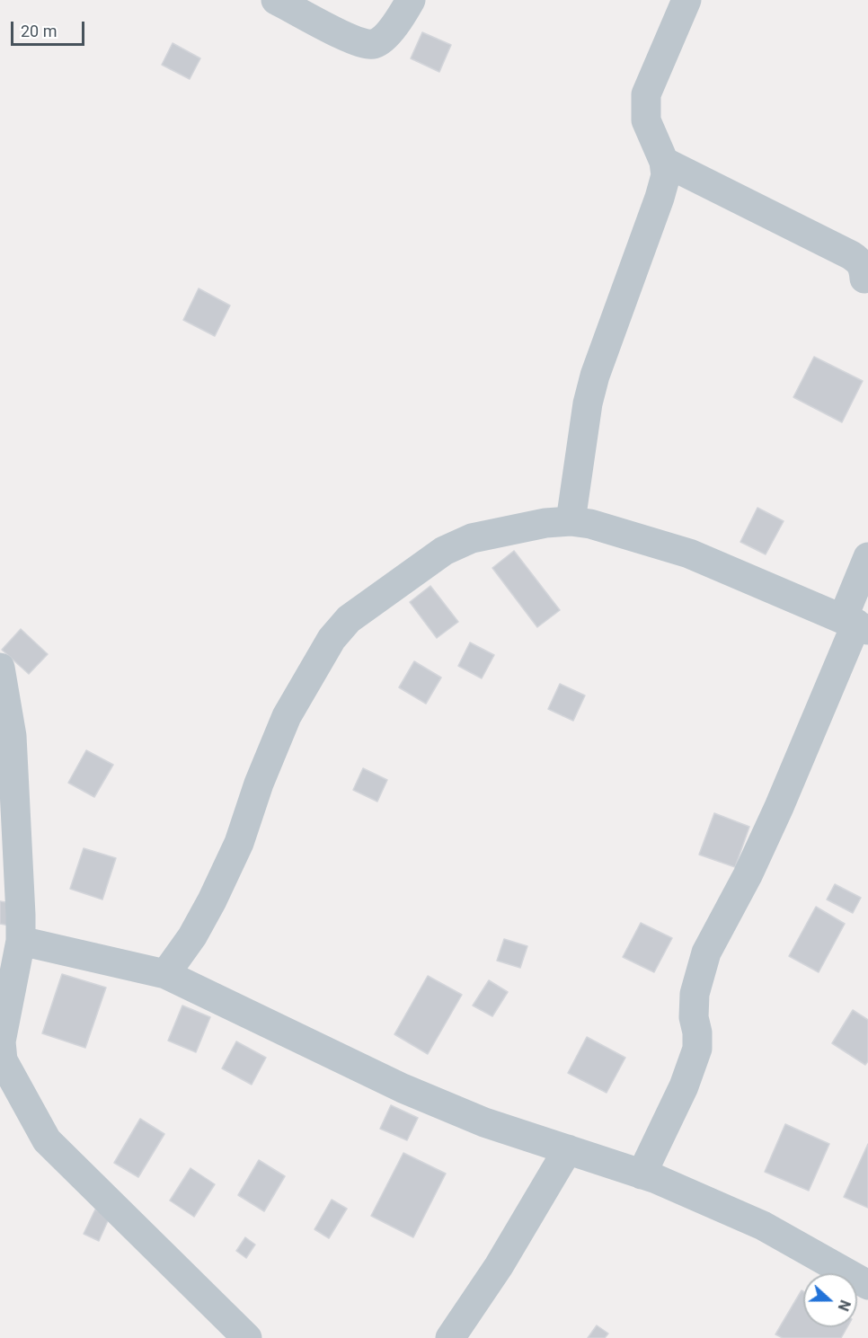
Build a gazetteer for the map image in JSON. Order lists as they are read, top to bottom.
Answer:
{
  "scale_bar": "20 m",
  "north": "right"
}
